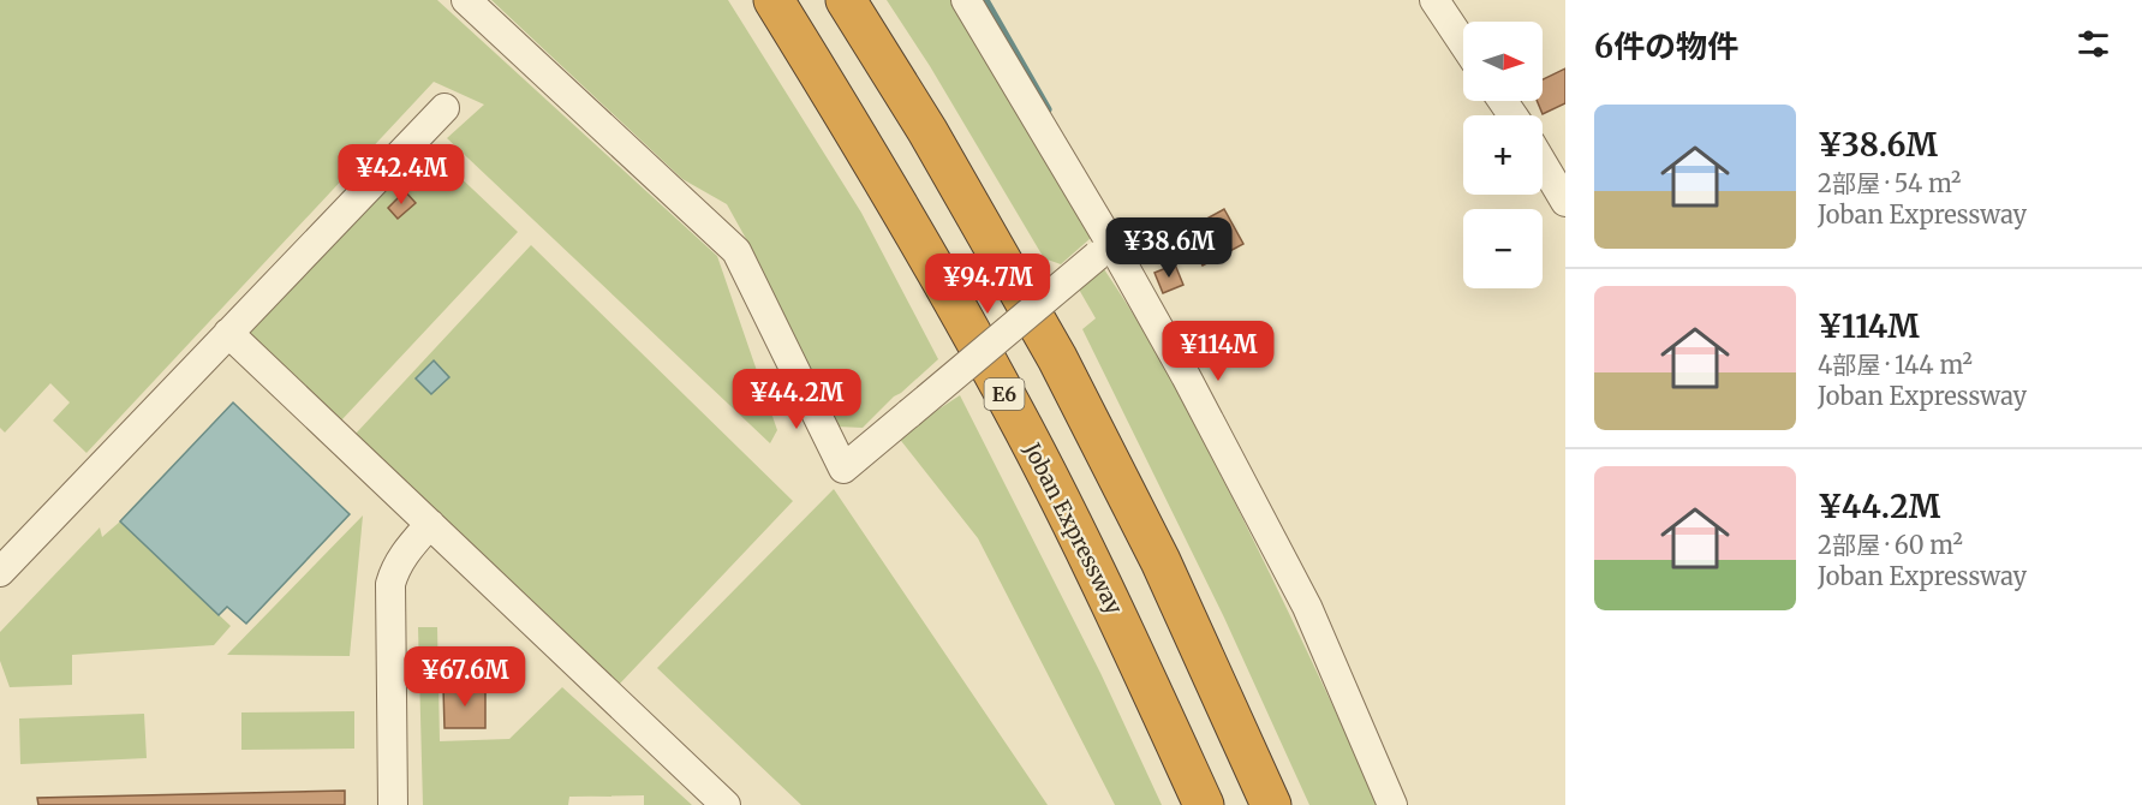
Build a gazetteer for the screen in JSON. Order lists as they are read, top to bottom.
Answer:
{
  "streets": {
    "highway": ["E6", "Joban Expressway"]
  },
  "north": "right",
  "page": {
    "heading": "6件の物件",
    "map_buttons": ["+", "−"],
    "list": [
      {
        "name": "¥38.6M",
        "note": "2部屋 · 54 m² · Joban Expressway"
      },
      {
        "name": "¥114M",
        "note": "4部屋 · 144 m² · Joban Expressway"
      },
      {
        "name": "¥44.2M",
        "note": "2部屋 · 60 m² · Joban Expressway"
      }
    ],
    "price": [
      "¥42.4M",
      "¥38.6M",
      "¥94.7M",
      "¥114M",
      "¥44.2M",
      "¥67.6M"
    ]
  }
}
